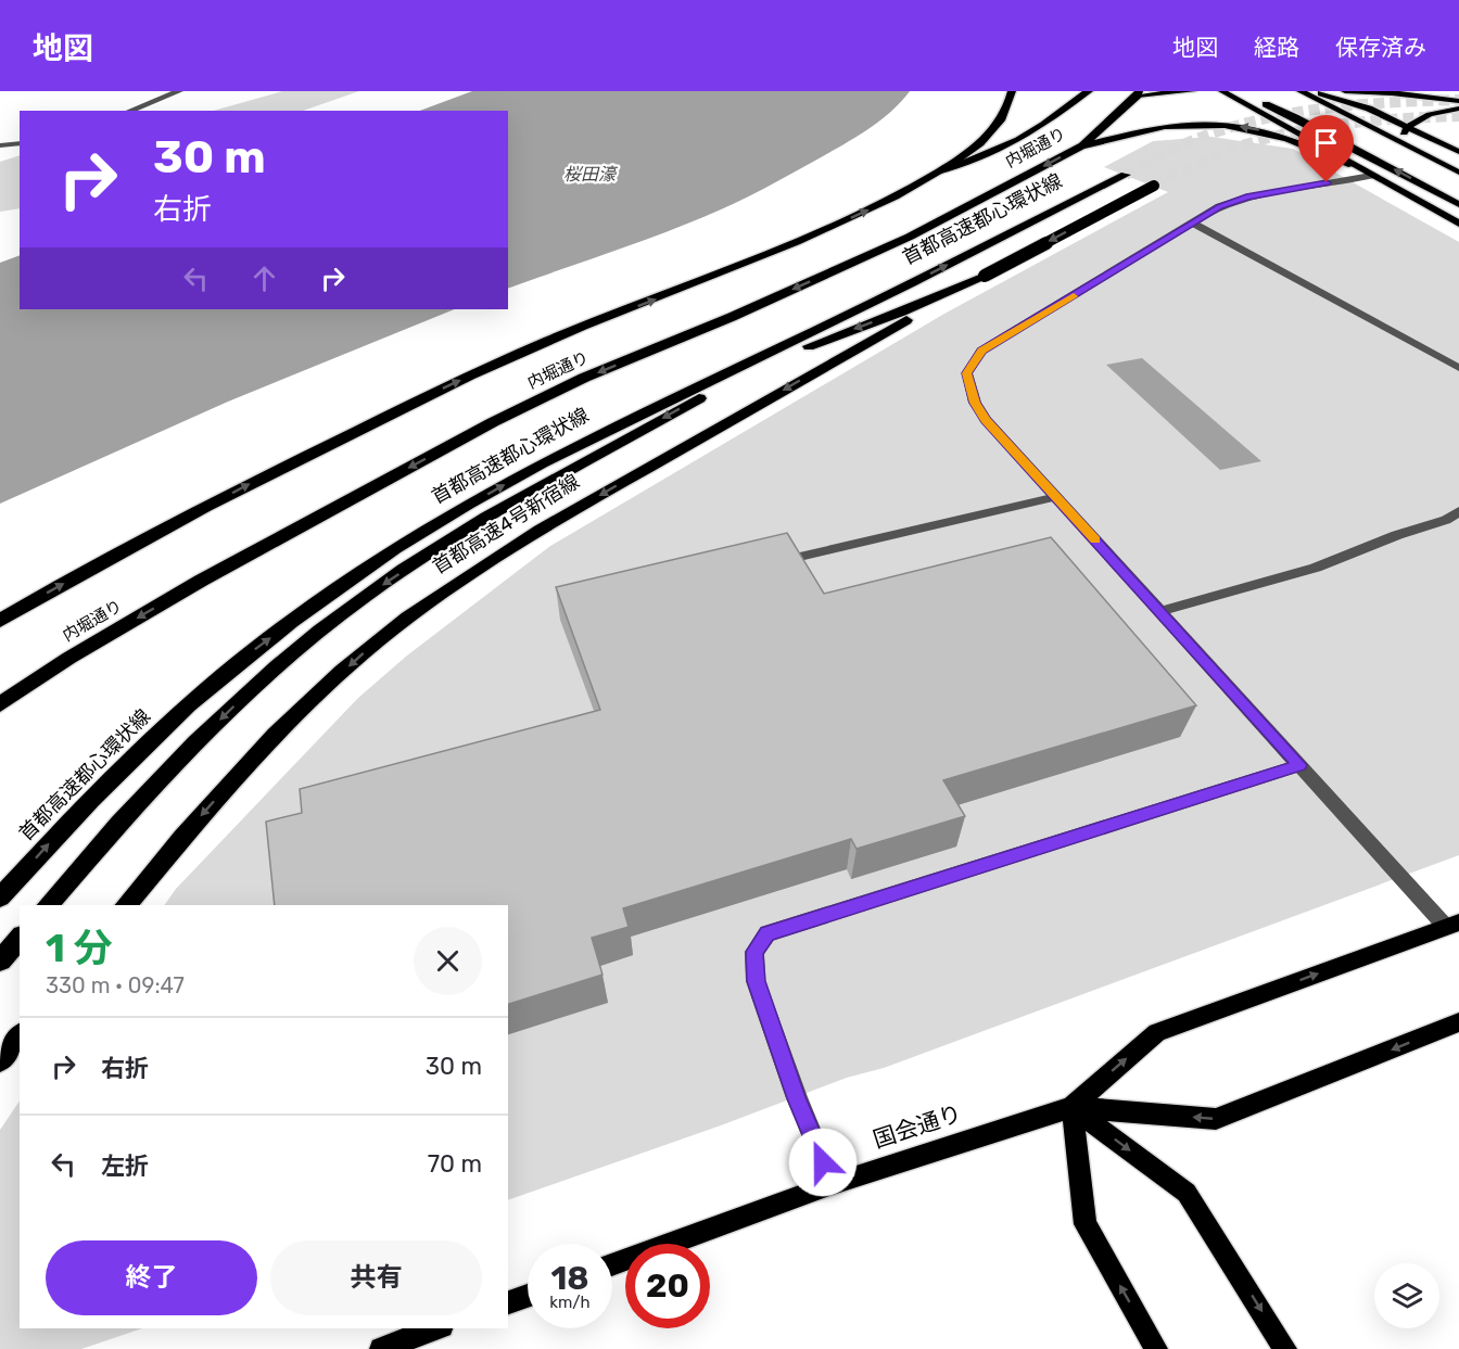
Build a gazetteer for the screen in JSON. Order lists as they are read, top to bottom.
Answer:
{
  "streets": {
    "highway": ["内堀通り", "首都高速都心環状線", "首都高速4号新宿線"],
    "main road": ["国会通り"]
  },
  "water": ["桜田濠"],
  "page": {
    "header": "地図",
    "nav": ["地図", "経路", "保存済み"],
    "turn": ["30 m", "右折"],
    "heading": ["1 分", "330 m · 09:47"],
    "list": [
      {
        "name": "右折",
        "value": "30 m"
      },
      {
        "name": "左折",
        "value": "70 m"
      }
    ],
    "buttons": ["終了", "共有"],
    "speed": "18 km/h",
    "limit": "20"
  }
}
